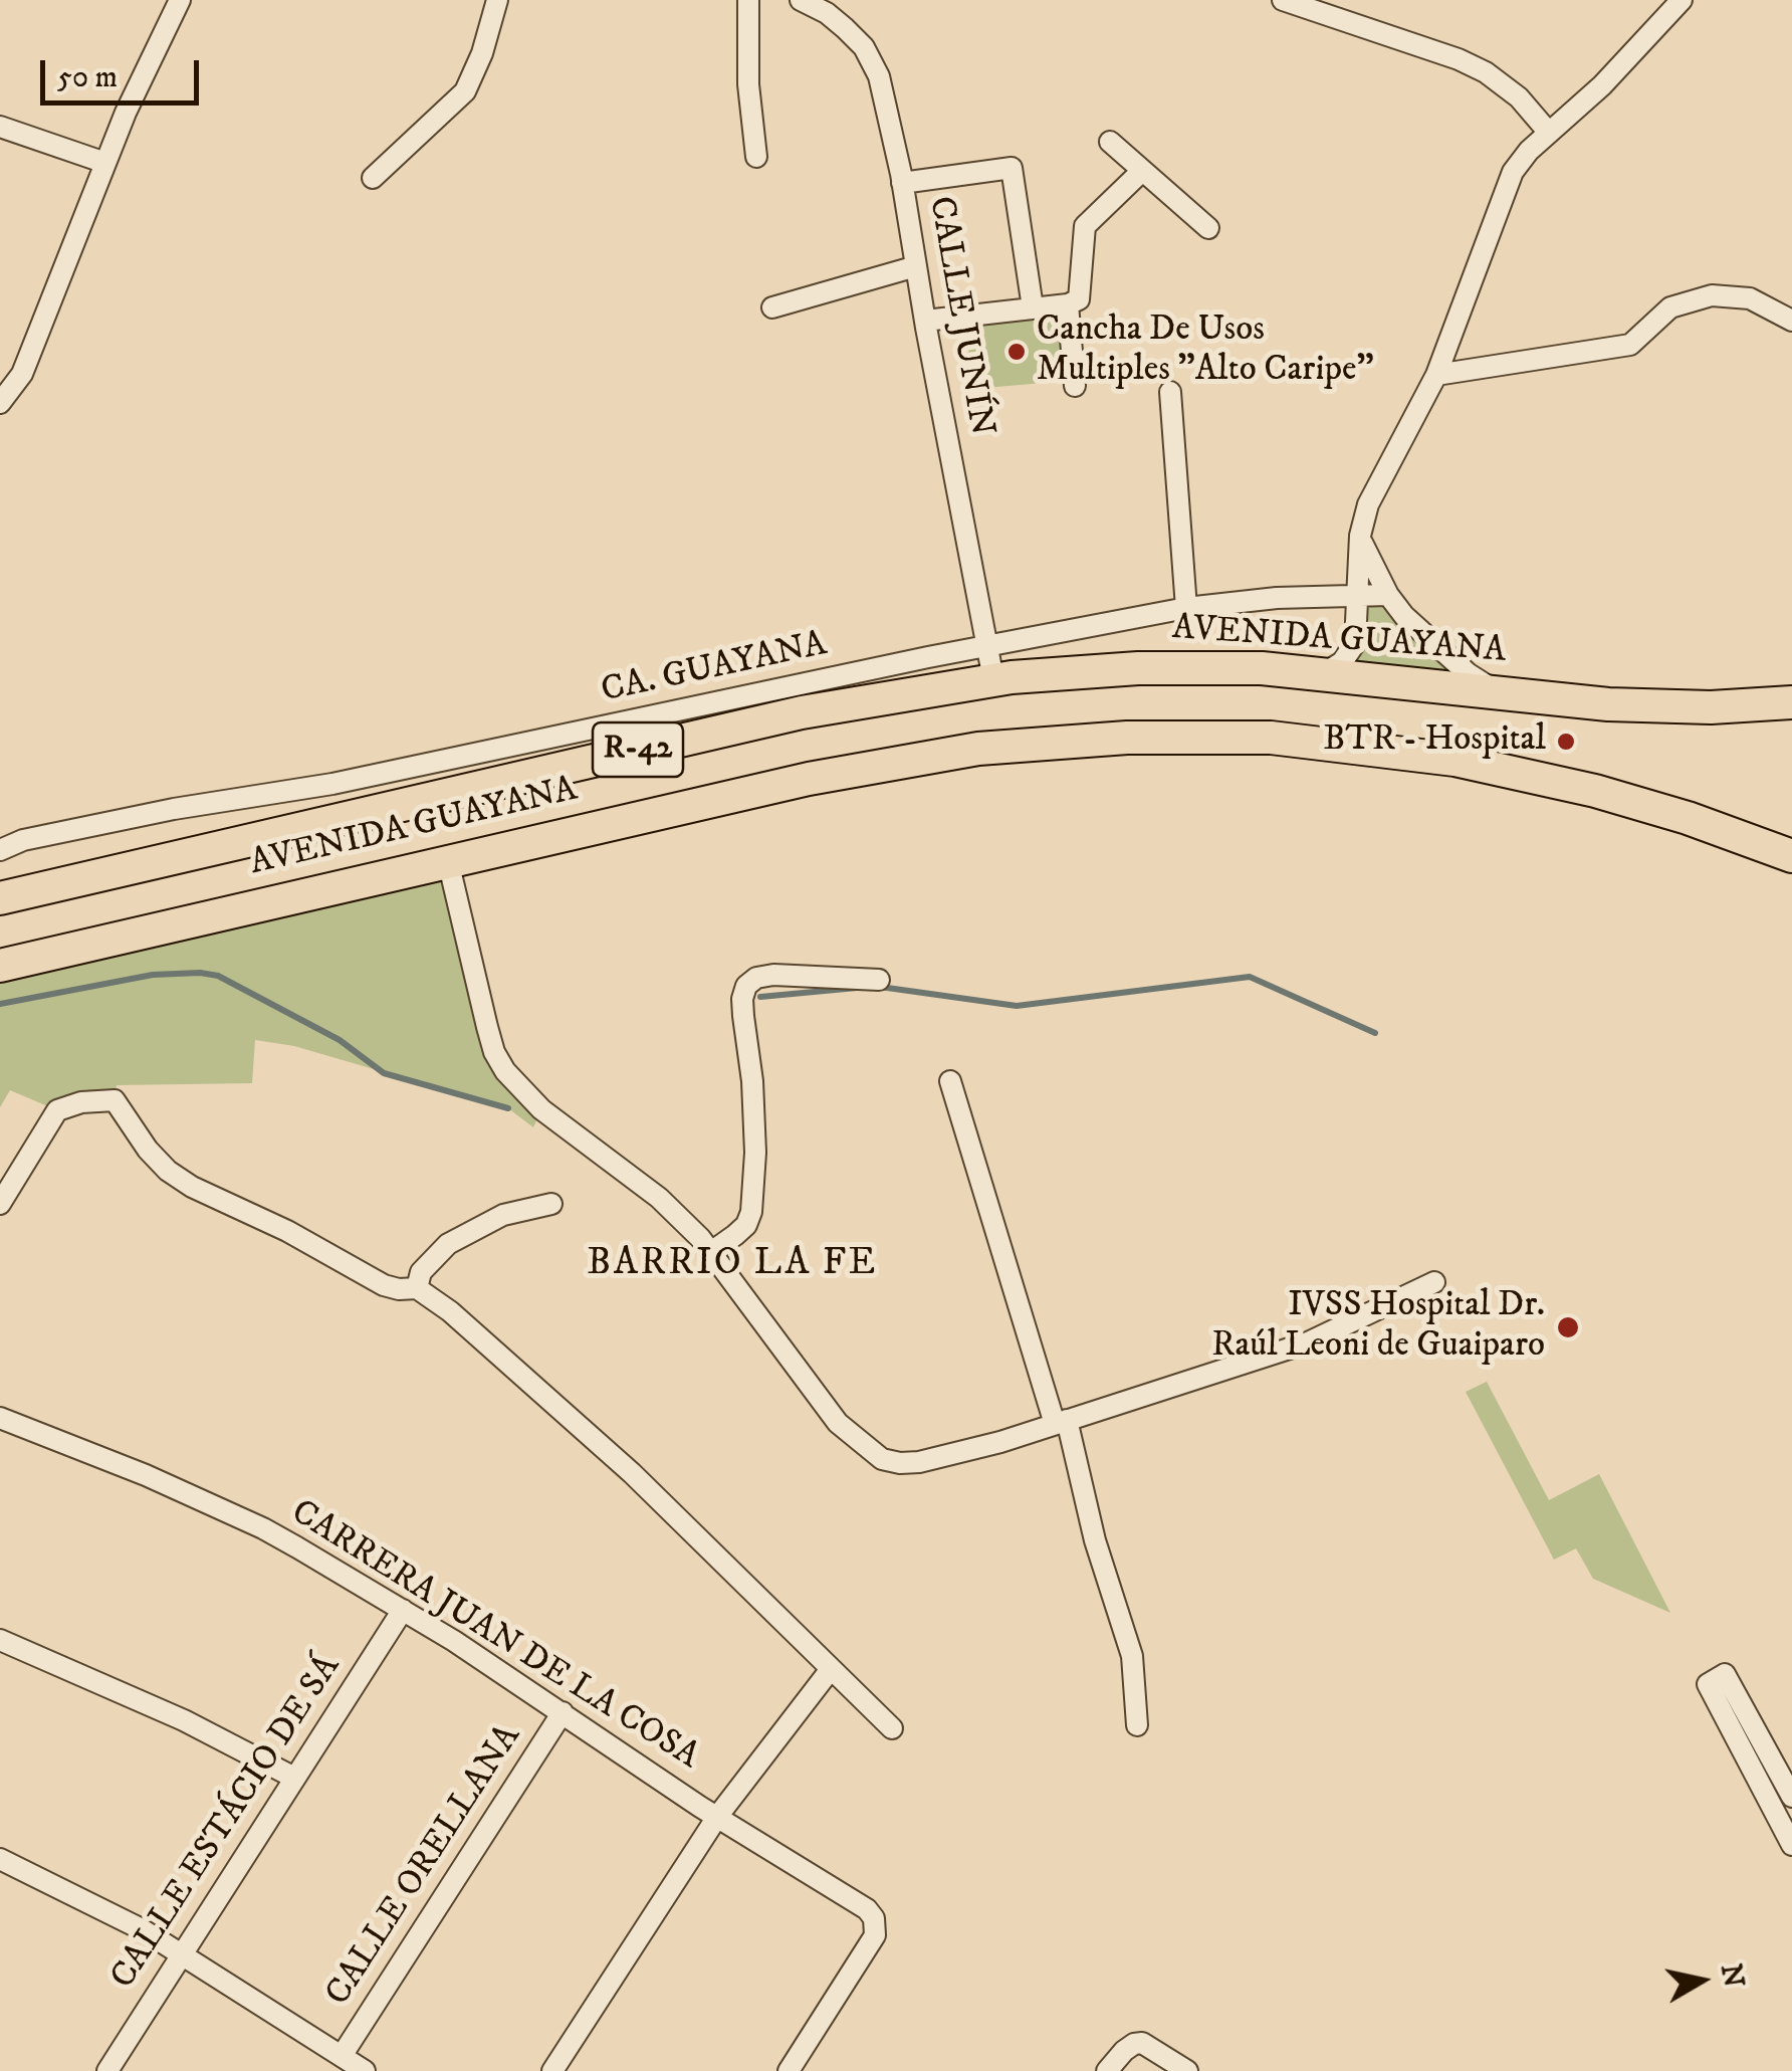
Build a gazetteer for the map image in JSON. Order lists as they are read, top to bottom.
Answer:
{
  "streets": {
    "main road": ["AVENIDA GUAYANA", "R-42"],
    "street": [
      "CALLE JUNÍN",
      "CA. GUAYANA",
      "CARRERA JUAN DE LA COSA",
      "CALLE ESTÁCIO DE SÁ",
      "CALLE ORELLANA"
    ]
  },
  "crossings": [
    ["CALLE JUNÍN", "AVENIDA GUAYANA"],
    ["CALLE JUNÍN", "CA. GUAYANA"],
    ["CARRERA JUAN DE LA COSA", "CALLE ESTÁCIO DE SÁ"],
    ["CARRERA JUAN DE LA COSA", "CALLE ORELLANA"]
  ],
  "districts": ["BARRIO LA FE"],
  "places": ["Cancha De Usos Multiples \"Alto Caripe\"", "BTR - Hospital", "IVSS Hospital Dr. Raúl Leoni de Guaiparo"],
  "scale_bar": "50 m",
  "north": "right"
}
